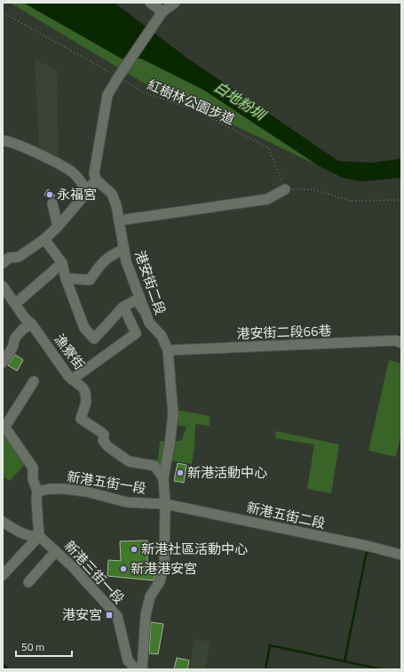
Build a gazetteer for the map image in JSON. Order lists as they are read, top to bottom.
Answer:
{
  "streets": {
    "street": [
      "港安街二段",
      "港安街二段66巷",
      "漁寮街",
      "新港五街一段",
      "新港五街二段",
      "新港三街一段"
    ],
    "path": ["紅樹林公園步道"]
  },
  "crossings": [
    ["港安街二段", "港安街二段66巷"],
    ["港安街二段", "漁寮街"],
    ["港安街二段", "新港五街一段"],
    ["港安街二段", "新港五街二段"],
    ["新港五街一段", "新港五街二段"]
  ],
  "water": ["白地粉圳"],
  "places": {
    "other": [
      "永福宮",
      "新港活動中心",
      "新港社區活動中心",
      "新港港安宮"
    ],
    "transit": ["港安宮"]
  },
  "scale_bar": "50 m"
}
